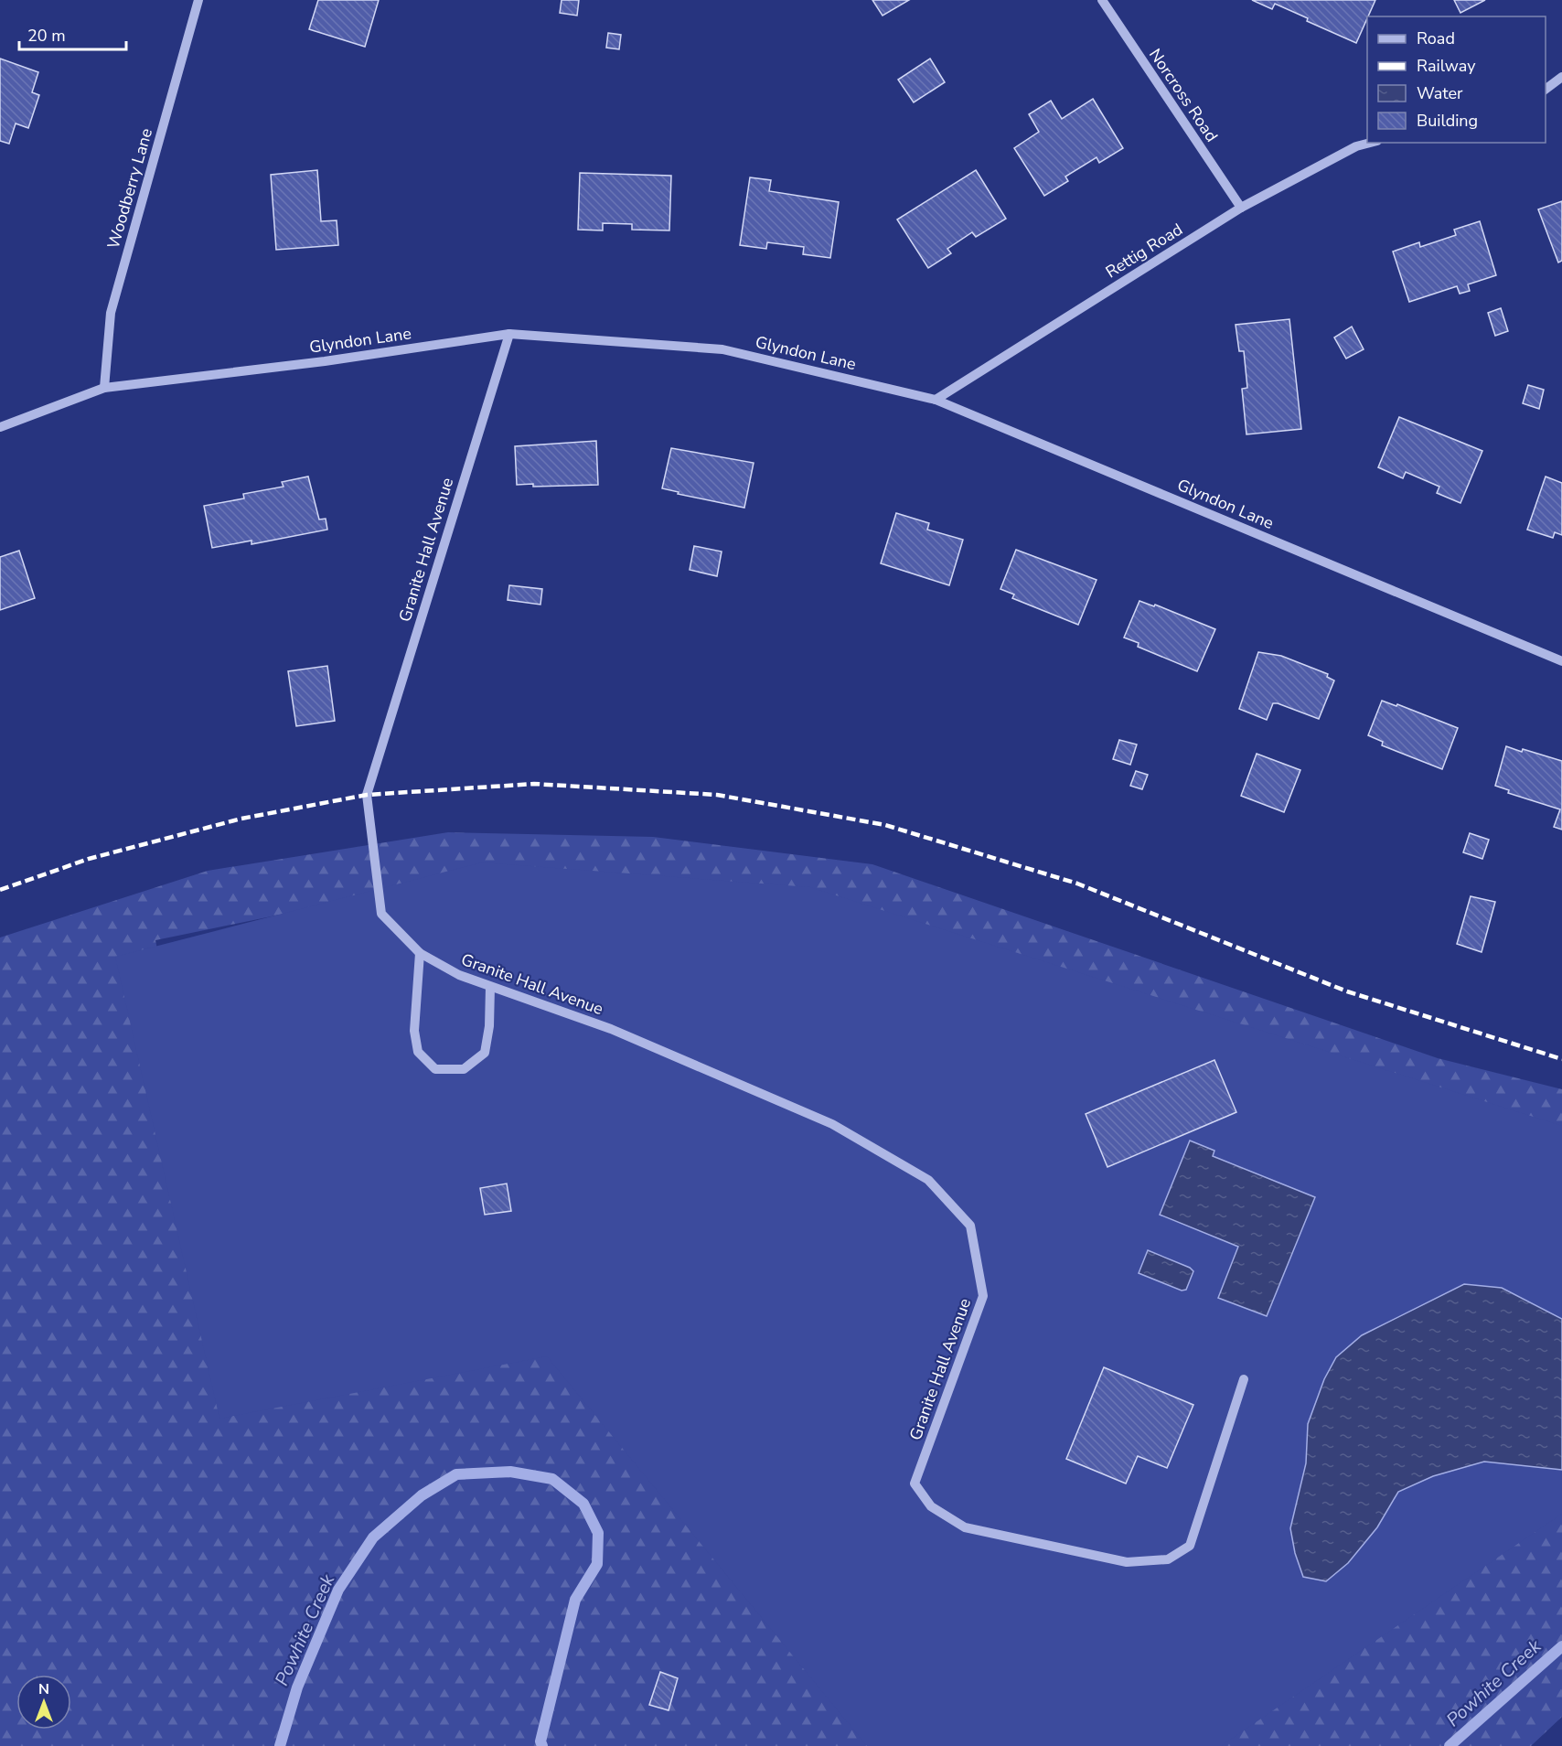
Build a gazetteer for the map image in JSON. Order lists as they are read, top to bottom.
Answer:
{
  "streets": {
    "street": [
      "Norcross Road",
      "Woodberry Lane",
      "Rettig Road",
      "Glyndon Lane",
      "Granite Hall Avenue"
    ]
  },
  "crossings": [
    ["Norcross Road", "Rettig Road"],
    ["Woodberry Lane", "Glyndon Lane"],
    ["Rettig Road", "Glyndon Lane"],
    ["Glyndon Lane", "Granite Hall Avenue"]
  ],
  "water": ["Powhite Creek"],
  "legend": [
    "Road",
    "Railway",
    "Water",
    "Building"
  ],
  "scale_bar": "20 m",
  "north": "top"
}
